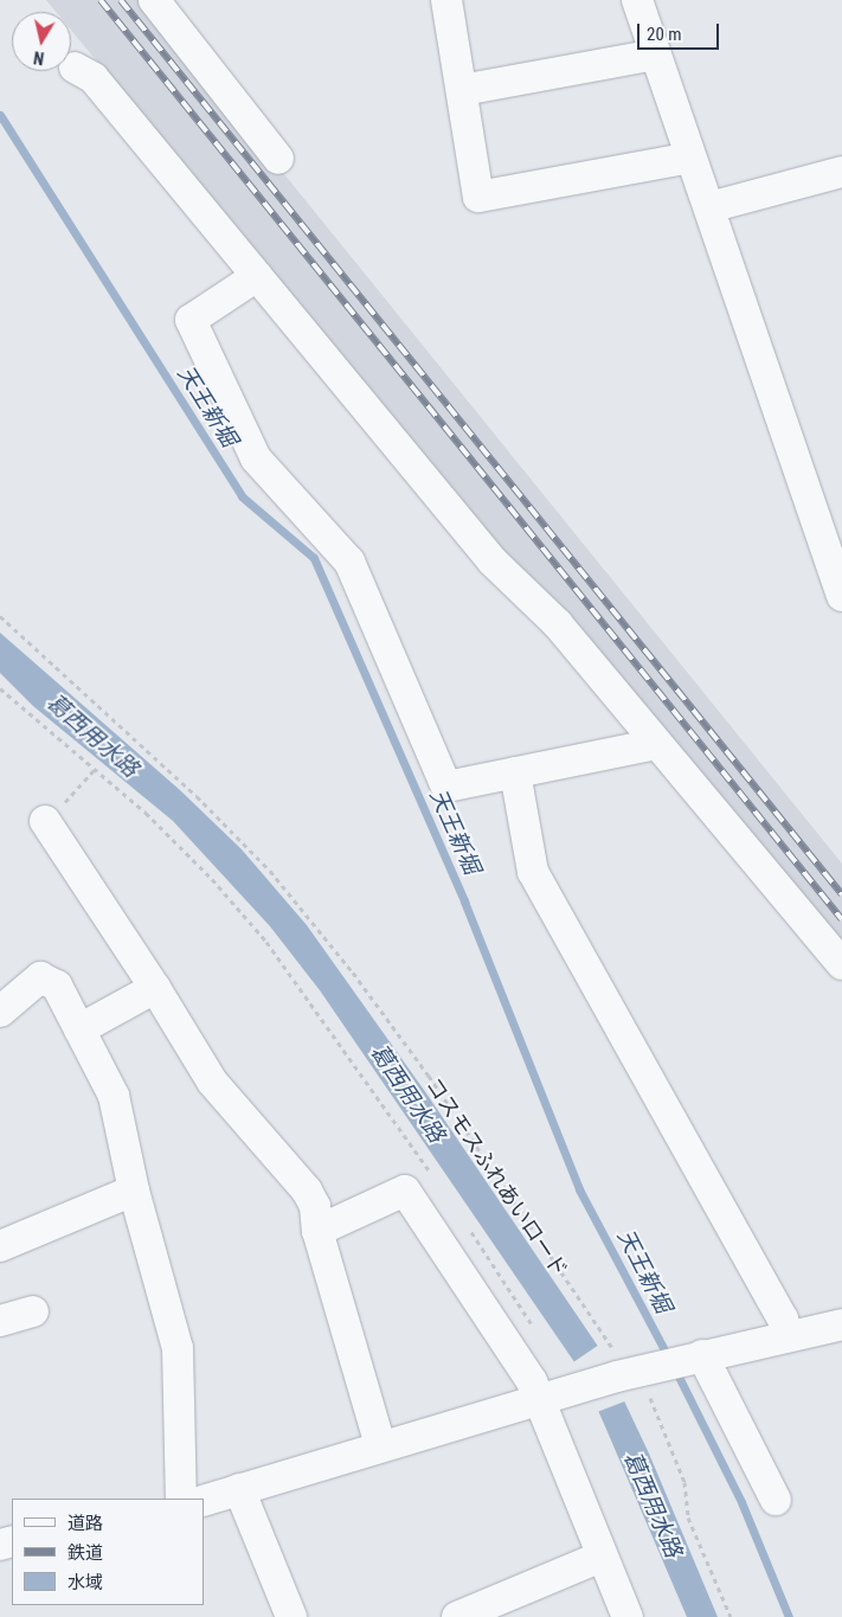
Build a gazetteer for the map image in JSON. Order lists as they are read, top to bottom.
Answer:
{
  "streets": {
    "path": ["コスモスふれあいロード"]
  },
  "water": ["天王新堀", "葛西用水路"],
  "legend": ["道路", "鉄道", "水域"],
  "scale_bar": "20 m",
  "north": "bottom"
}
